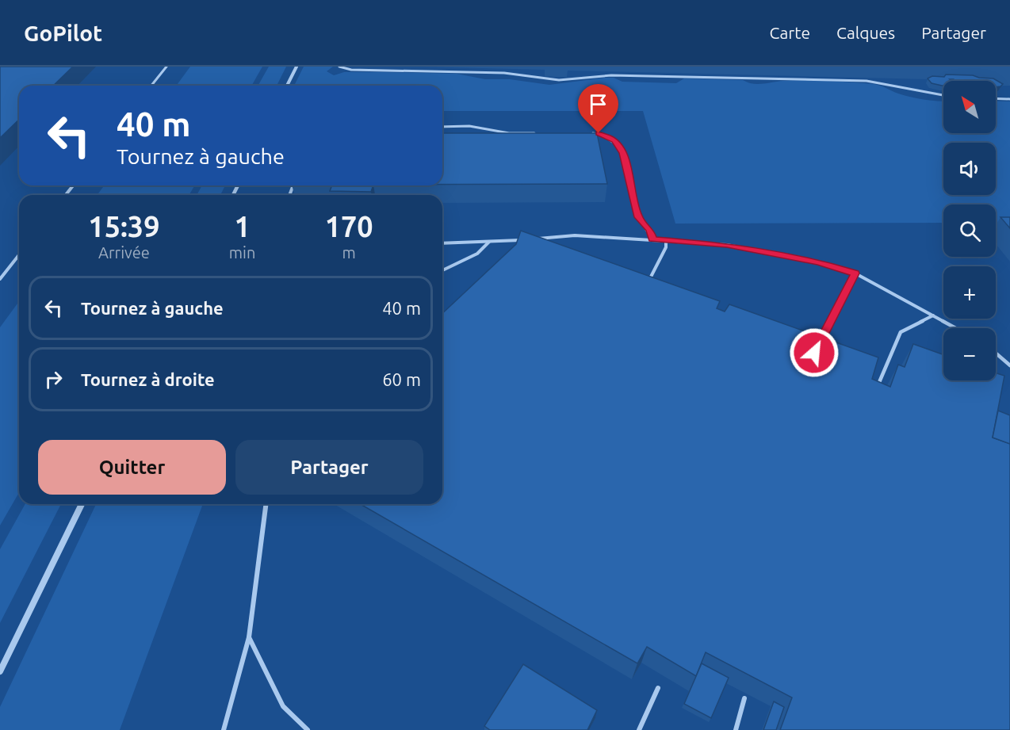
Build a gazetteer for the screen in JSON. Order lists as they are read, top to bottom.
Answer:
{
  "north": "top left",
  "page": {
    "header": "GoPilot",
    "nav": ["Carte", "Calques", "Partager"],
    "map_buttons": ["+", "−"],
    "turn": ["40 m", "Tournez à gauche"],
    "eta": [
      "15:39",
      "Arrivée",
      "1",
      "min",
      "170",
      "m"
    ],
    "list": [
      {
        "name": "Tournez à gauche",
        "value": "40 m"
      },
      {
        "name": "Tournez à droite",
        "value": "60 m"
      }
    ],
    "buttons": ["Quitter", "Partager"]
  }
}
